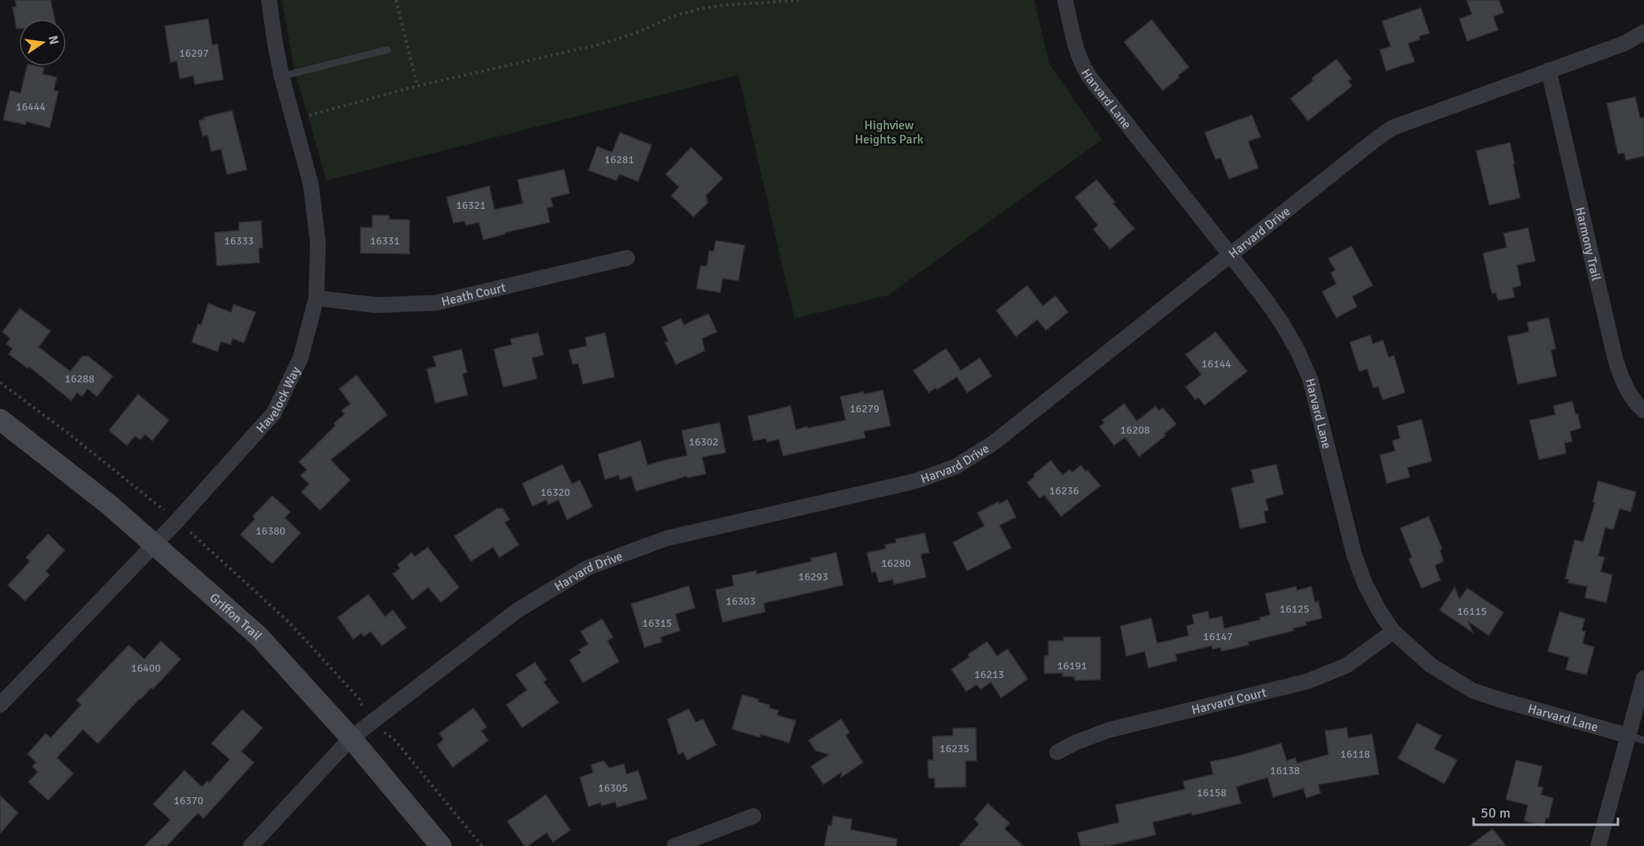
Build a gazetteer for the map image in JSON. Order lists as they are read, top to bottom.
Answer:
{
  "streets": {
    "street": [
      "Harvard Lane",
      "Harvard Drive",
      "Harmony Trail",
      "Heath Court",
      "Havelock Way",
      "Griffon Trail",
      "Harvard Court"
    ]
  },
  "crossings": [
    ["Harvard Lane", "Harvard Drive"],
    ["Harvard Lane", "Harvard Court"],
    ["Harvard Drive", "Harmony Trail"],
    ["Harvard Drive", "Griffon Trail"],
    ["Heath Court", "Havelock Way"],
    ["Havelock Way", "Griffon Trail"]
  ],
  "parks": ["Highview Heights Park"],
  "house_numbers": [
    "16297",
    "16444",
    "16281",
    "16321",
    "16333",
    "16331",
    "16144",
    "16288",
    "16279",
    "16208",
    "16302",
    "16236",
    "16320",
    "16380",
    "16280",
    "16293",
    "16303",
    "16125",
    "16115",
    "16315",
    "16147",
    "16191",
    "16400",
    "16213",
    "16235",
    "16118",
    "16138",
    "16305",
    "16158",
    "16370"
  ],
  "scale_bar": "50 m",
  "north": "right"
}
